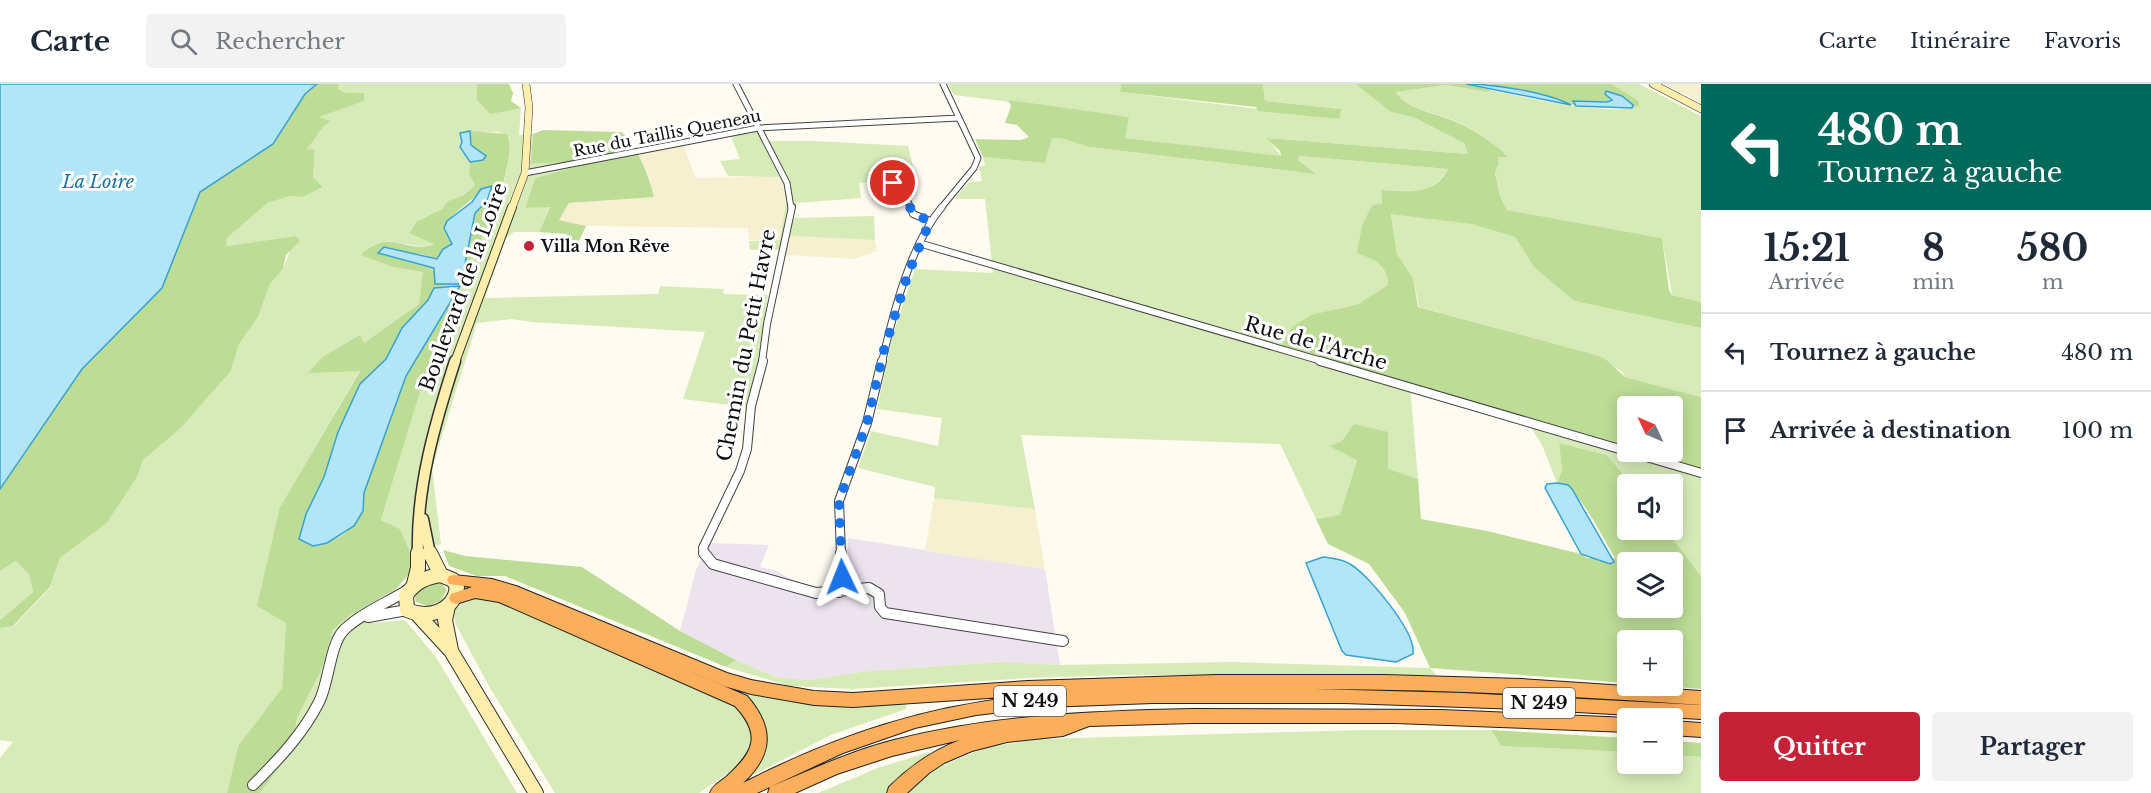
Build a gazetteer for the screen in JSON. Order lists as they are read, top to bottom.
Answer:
{
  "streets": {
    "highway": ["N 249"],
    "main road": ["Boulevard de la Loire"],
    "street": ["Rue du Taillis Queneau", "Rue de l'Arche", "Chemin du Petit Havre"]
  },
  "crossings": [
    ["Rue du Taillis Queneau", "Boulevard de la Loire"],
    ["Rue du Taillis Queneau", "Chemin du Petit Havre"]
  ],
  "water": ["La Loire"],
  "places": ["Villa Mon Rêve"],
  "north": "top left",
  "page": {
    "header": "Carte",
    "search": "Rechercher",
    "nav": ["Carte", "Itinéraire", "Favoris"],
    "turn": ["480 m", "Tournez à gauche"],
    "eta": [
      "15:21",
      "Arrivée",
      "8",
      "min",
      "580",
      "m"
    ],
    "list": [
      {
        "name": "Tournez à gauche",
        "value": "480 m"
      },
      {
        "name": "Arrivée à destination",
        "value": "100 m"
      }
    ],
    "map_buttons": ["+", "−"],
    "buttons": ["Quitter", "Partager"]
  }
}
